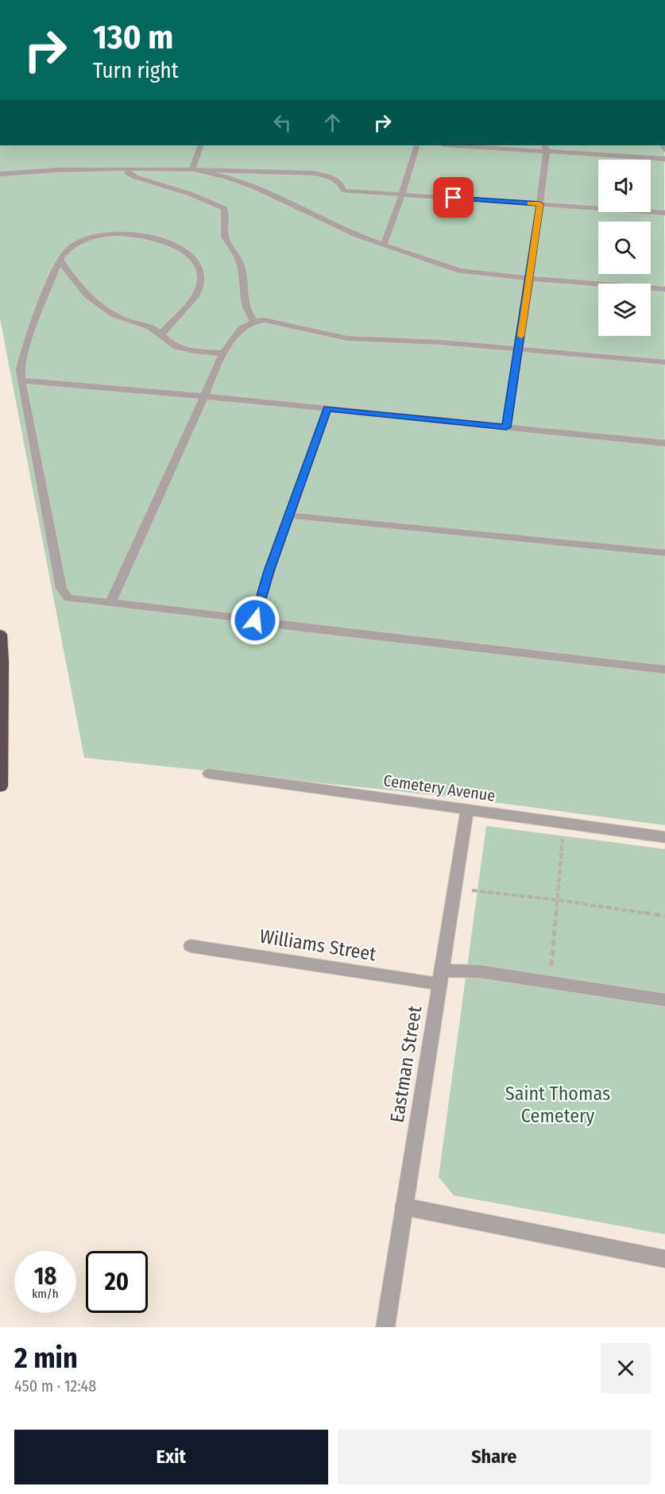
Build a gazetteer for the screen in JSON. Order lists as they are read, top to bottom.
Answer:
{
  "streets": {
    "street": ["Cemetery Avenue", "Williams Street", "Eastman Street"]
  },
  "crossings": [
    ["Cemetery Avenue", "Eastman Street"],
    ["Williams Street", "Eastman Street"]
  ],
  "parks": ["Saint Thomas Cemetery"],
  "page": {
    "turn": ["130 m", "Turn right"],
    "speed": "18 km/h",
    "limit": "20",
    "heading": ["2 min", "450 m · 12:48"],
    "buttons": ["Exit", "Share"]
  }
}
